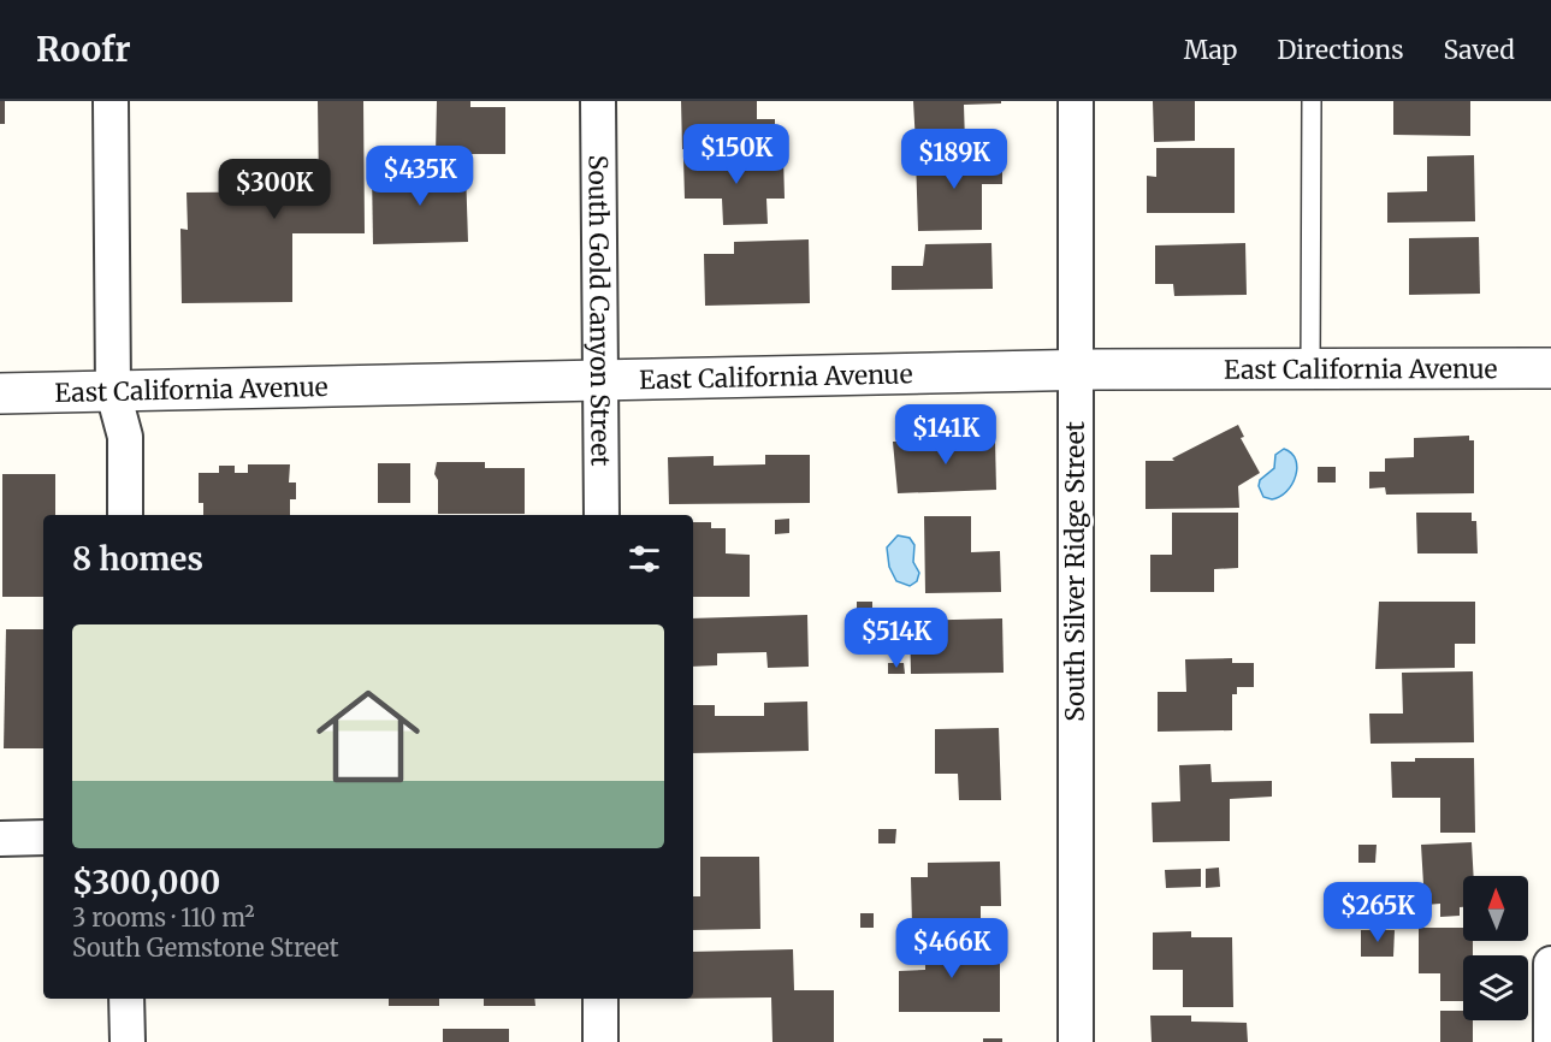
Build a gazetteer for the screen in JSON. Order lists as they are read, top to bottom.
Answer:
{
  "streets": {
    "street": ["South Gold Canyon Street", "East California Avenue", "South Silver Ridge Street"]
  },
  "crossings": [
    ["South Gold Canyon Street", "East California Avenue"],
    ["East California Avenue", "South Silver Ridge Street"]
  ],
  "north": "top",
  "page": {
    "header": "Roofr",
    "nav": ["Map", "Directions", "Saved"],
    "price": [
      "$150K",
      "$189K",
      "$435K",
      "$300K",
      "$141K",
      "$514K",
      "$265K",
      "$466K"
    ],
    "heading": "8 homes",
    "list": [
      {
        "name": "$300,000",
        "note": "3 rooms · 110 m² · South Gemstone Street"
      }
    ]
  }
}
